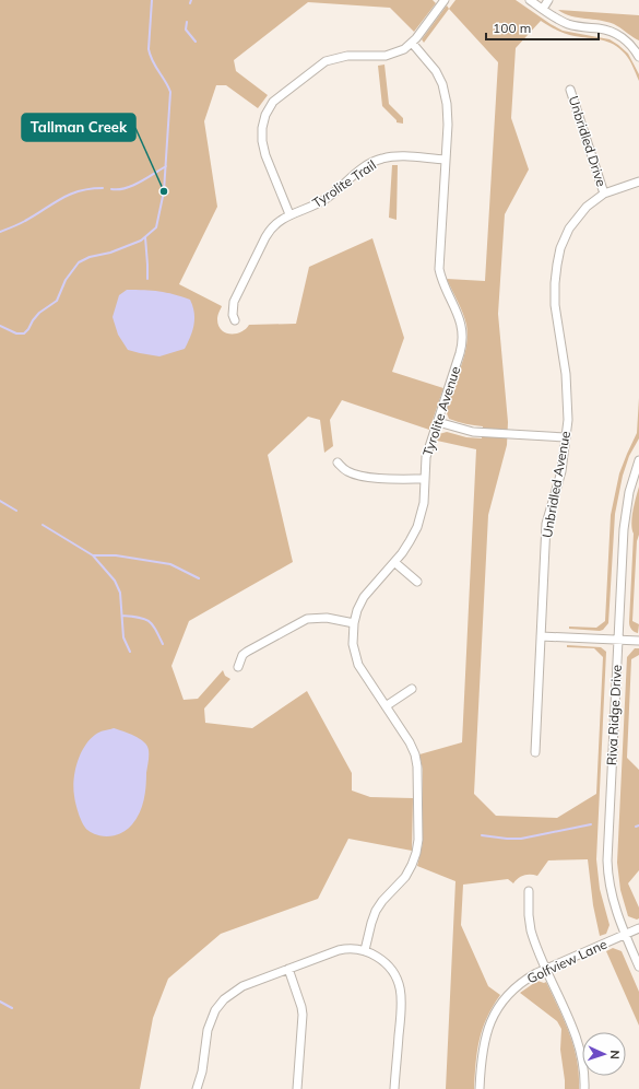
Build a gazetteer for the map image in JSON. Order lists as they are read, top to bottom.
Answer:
{
  "streets": {
    "street": [
      "Unbridled Drive",
      "Tyrolite Trail",
      "Tyrolite Avenue",
      "Unbridled Avenue",
      "Riva Ridge Drive",
      "Golfview Lane"
    ]
  },
  "crossings": [
    ["Unbridled Drive", "Unbridled Avenue"],
    ["Tyrolite Trail", "Tyrolite Avenue"],
    ["Riva Ridge Drive", "Golfview Lane"]
  ],
  "places": ["Tallman Creek"],
  "scale_bar": "100 m",
  "north": "right"
}
